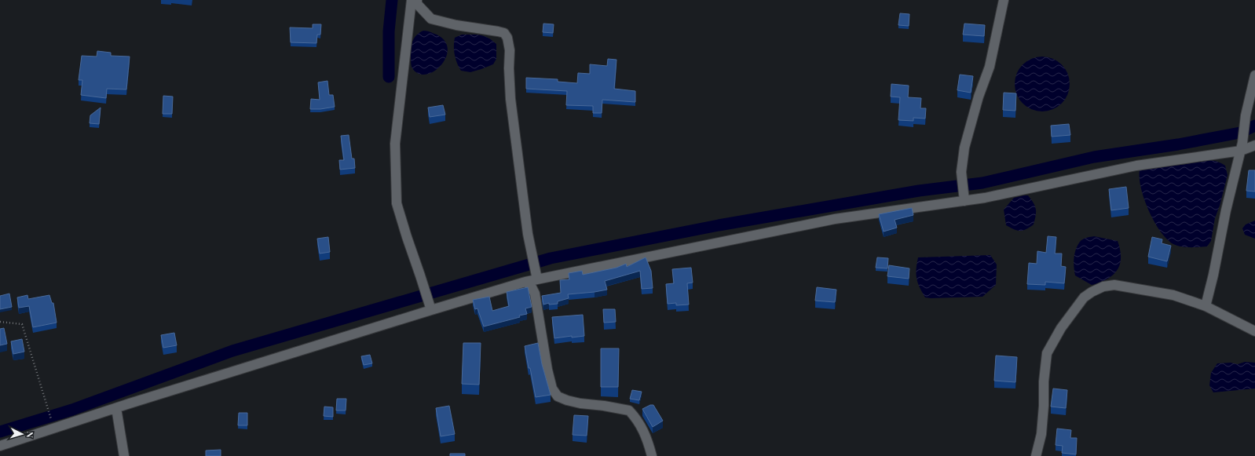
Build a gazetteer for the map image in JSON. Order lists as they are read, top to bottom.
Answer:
{
  "north": "right"
}
